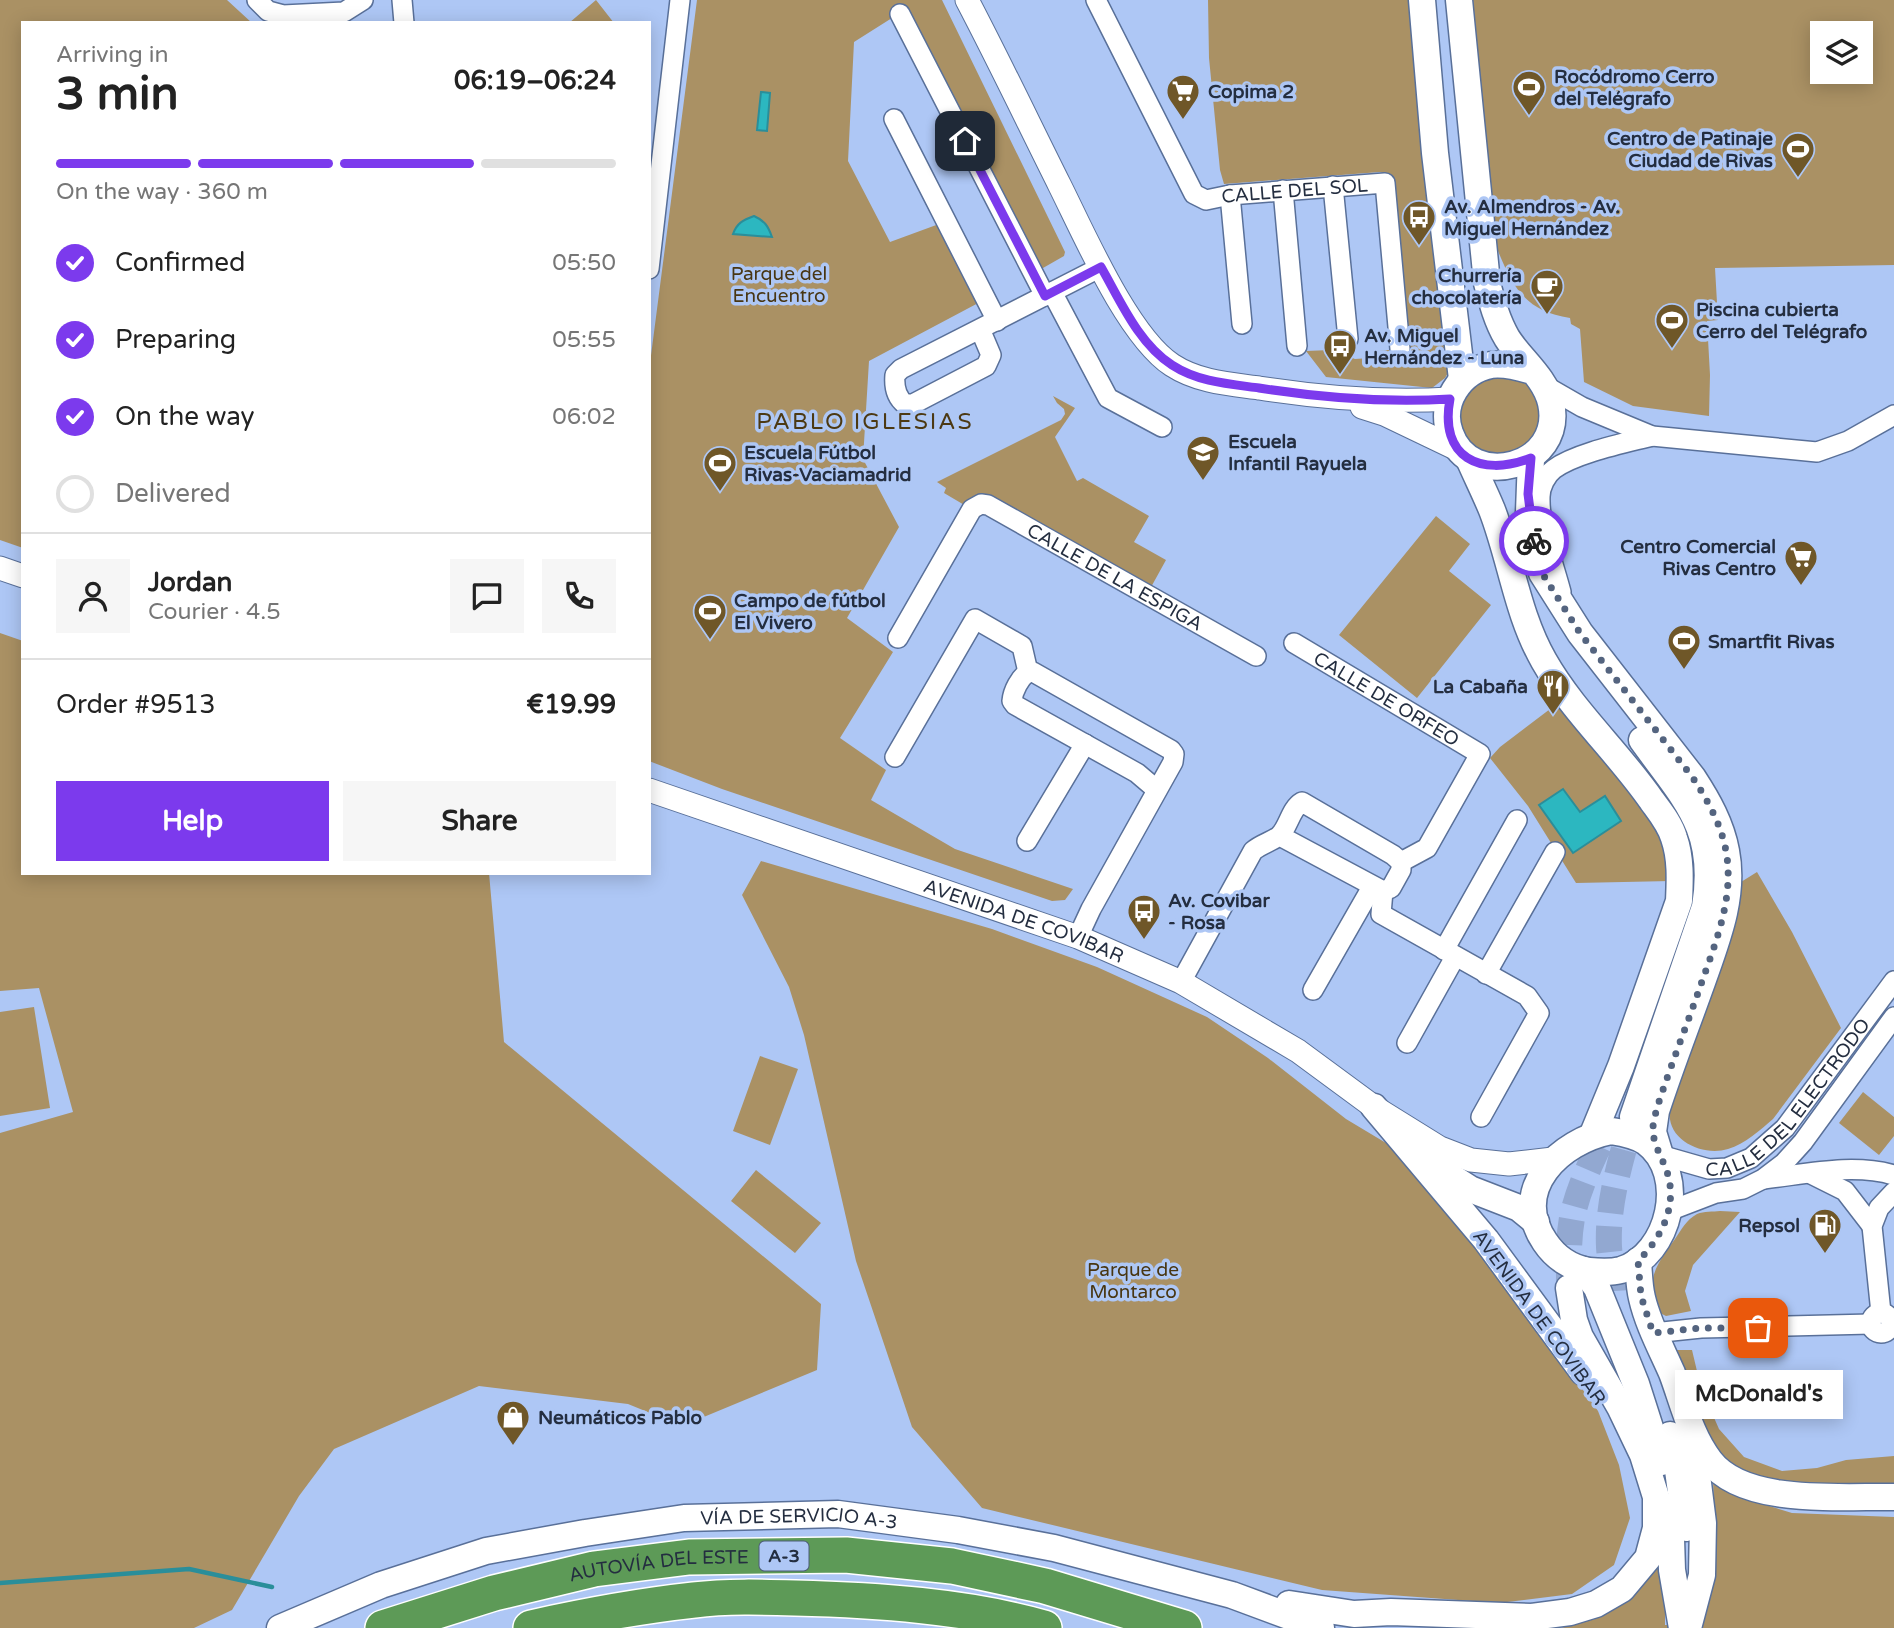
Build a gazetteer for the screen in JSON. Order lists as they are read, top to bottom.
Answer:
{
  "streets": {
    "highway": ["A-3", "AUTOVÍA DEL ESTE"],
    "main road": ["AVENIDA DE COVIBAR", "VÍA DE SERVICIO A-3"],
    "street": [
      "CALLE DEL SOL",
      "CALLE DE LA ESPIGA",
      "CALLE DE ORFEO",
      "CALLE DEL ELECTRODO"
    ]
  },
  "crossings": [
    ["AVENIDA DE COVIBAR", "CALLE DEL ELECTRODO"]
  ],
  "districts": ["PABLO IGLESIAS"],
  "parks": ["Parque del Encuentro", "Parque de Montarco"],
  "places": {
    "sports": [
      "Rocódromo Cerro del Telégrafo",
      "Centro de Patinaje Ciudad de Rivas",
      "Piscina cubierta Cerro del Telégrafo",
      "Escuela Fútbol Rivas-Vaciamadrid",
      "Campo de fútbol El Vivero",
      "Smartfit Rivas"
    ],
    "supermarket": ["Copima 2", "Centro Comercial Rivas Centro"],
    "bus stop": ["Av. Almendros - Av. Miguel Hernández", "Av. Miguel Hernández - Luna", "Av. Covibar - Rosa"],
    "cafe": ["Churrería chocolatería"],
    "school or university": ["Escuela Infantil Rayuela"],
    "restaurant": ["La Cabaña"],
    "fuel station": ["Repsol"],
    "other": ["McDonald's"],
    "shop": ["Neumáticos Pablo"]
  },
  "page": {
    "heading": ["3 min", "Arriving in", "06:19–06:24"],
    "panel": [
      "Jordan",
      "Courier · 4.5",
      "Order #9513",
      "€19.99"
    ],
    "bar": "On the way · 360 m",
    "list": [
      ["Confirmed", "05:50"],
      ["Preparing", "05:55"],
      ["On the way", "06:02"],
      "Delivered"
    ],
    "buttons": ["Help", "Share"],
    "bubble": "McDonald's"
  }
}
